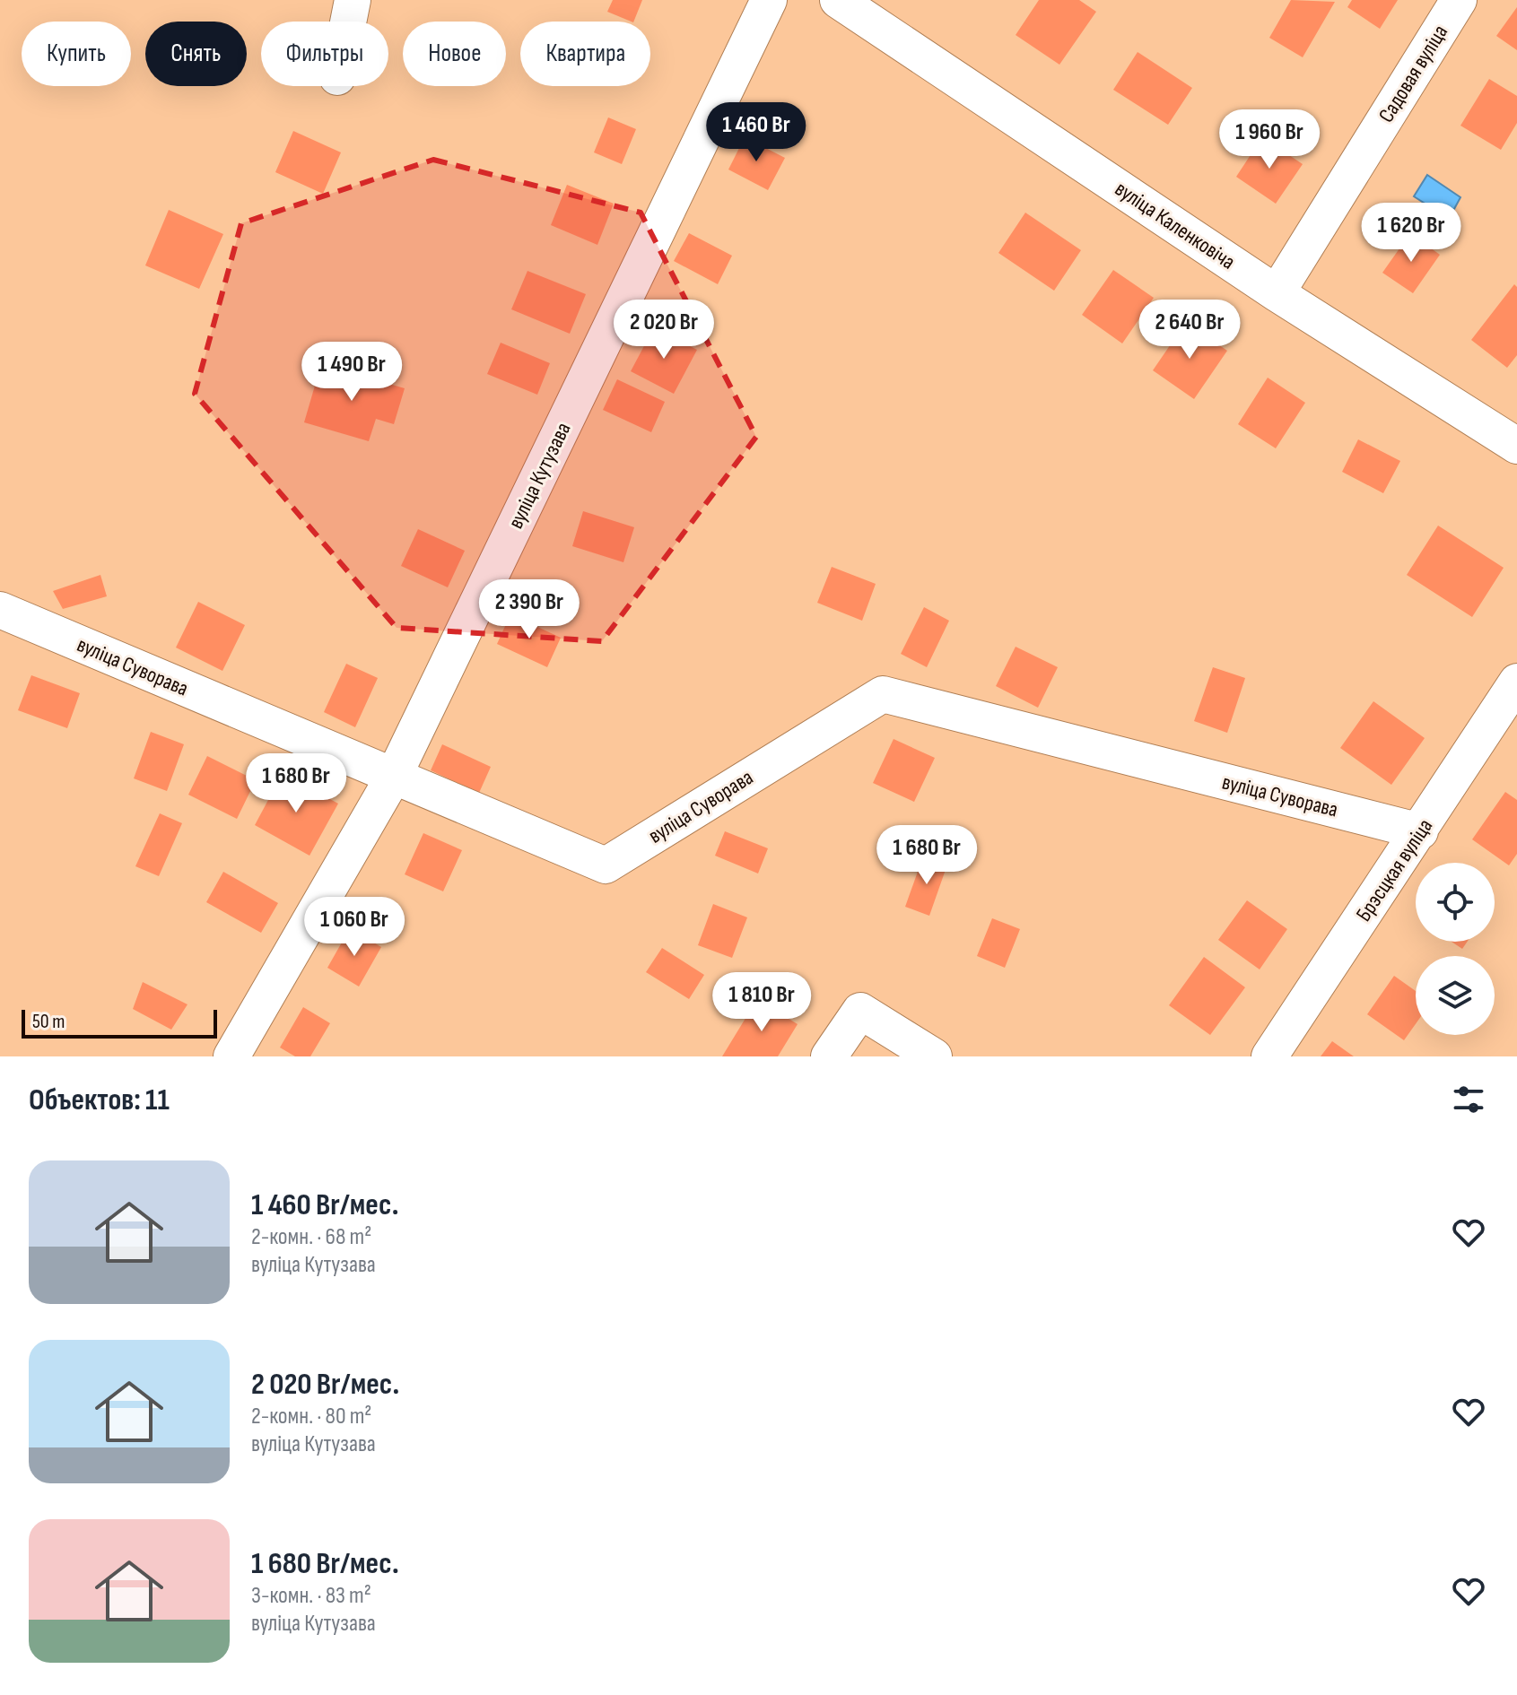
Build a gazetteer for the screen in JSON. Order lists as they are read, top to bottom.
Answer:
{
  "streets": {
    "street": [
      "Садовая вуліца",
      "вуліца Каленковіча",
      "вуліца Кутузава",
      "вуліца Суворава",
      "Брэсцкая вуліца"
    ]
  },
  "crossings": [
    ["Садовая вуліца", "вуліца Каленковіча"],
    ["вуліца Кутузава", "вуліца Суворава"],
    ["вуліца Суворава", "Брэсцкая вуліца"]
  ],
  "scale_bar": "50 m",
  "page": {
    "chip": [
      "Купить",
      "Снять",
      "Фильтры",
      "Новое",
      "Квартира"
    ],
    "price": [
      "1 460 Br",
      "1 960 Br",
      "1 620 Br",
      "2 020 Br",
      "2 640 Br",
      "1 490 Br",
      "2 390 Br",
      "1 680 Br",
      "1 680 Br",
      "1 060 Br",
      "1 810 Br"
    ],
    "scale": "50 m",
    "heading": "Объектов: 11",
    "list": [
      {
        "name": "1 460 Br/мес.",
        "note": "2-комн. · 68 m² · вуліца Кутузава"
      },
      {
        "name": "2 020 Br/мес.",
        "note": "2-комн. · 80 m² · вуліца Кутузава"
      },
      {
        "name": "1 680 Br/мес.",
        "note": "3-комн. · 83 m² · вуліца Кутузава"
      }
    ]
  }
}
